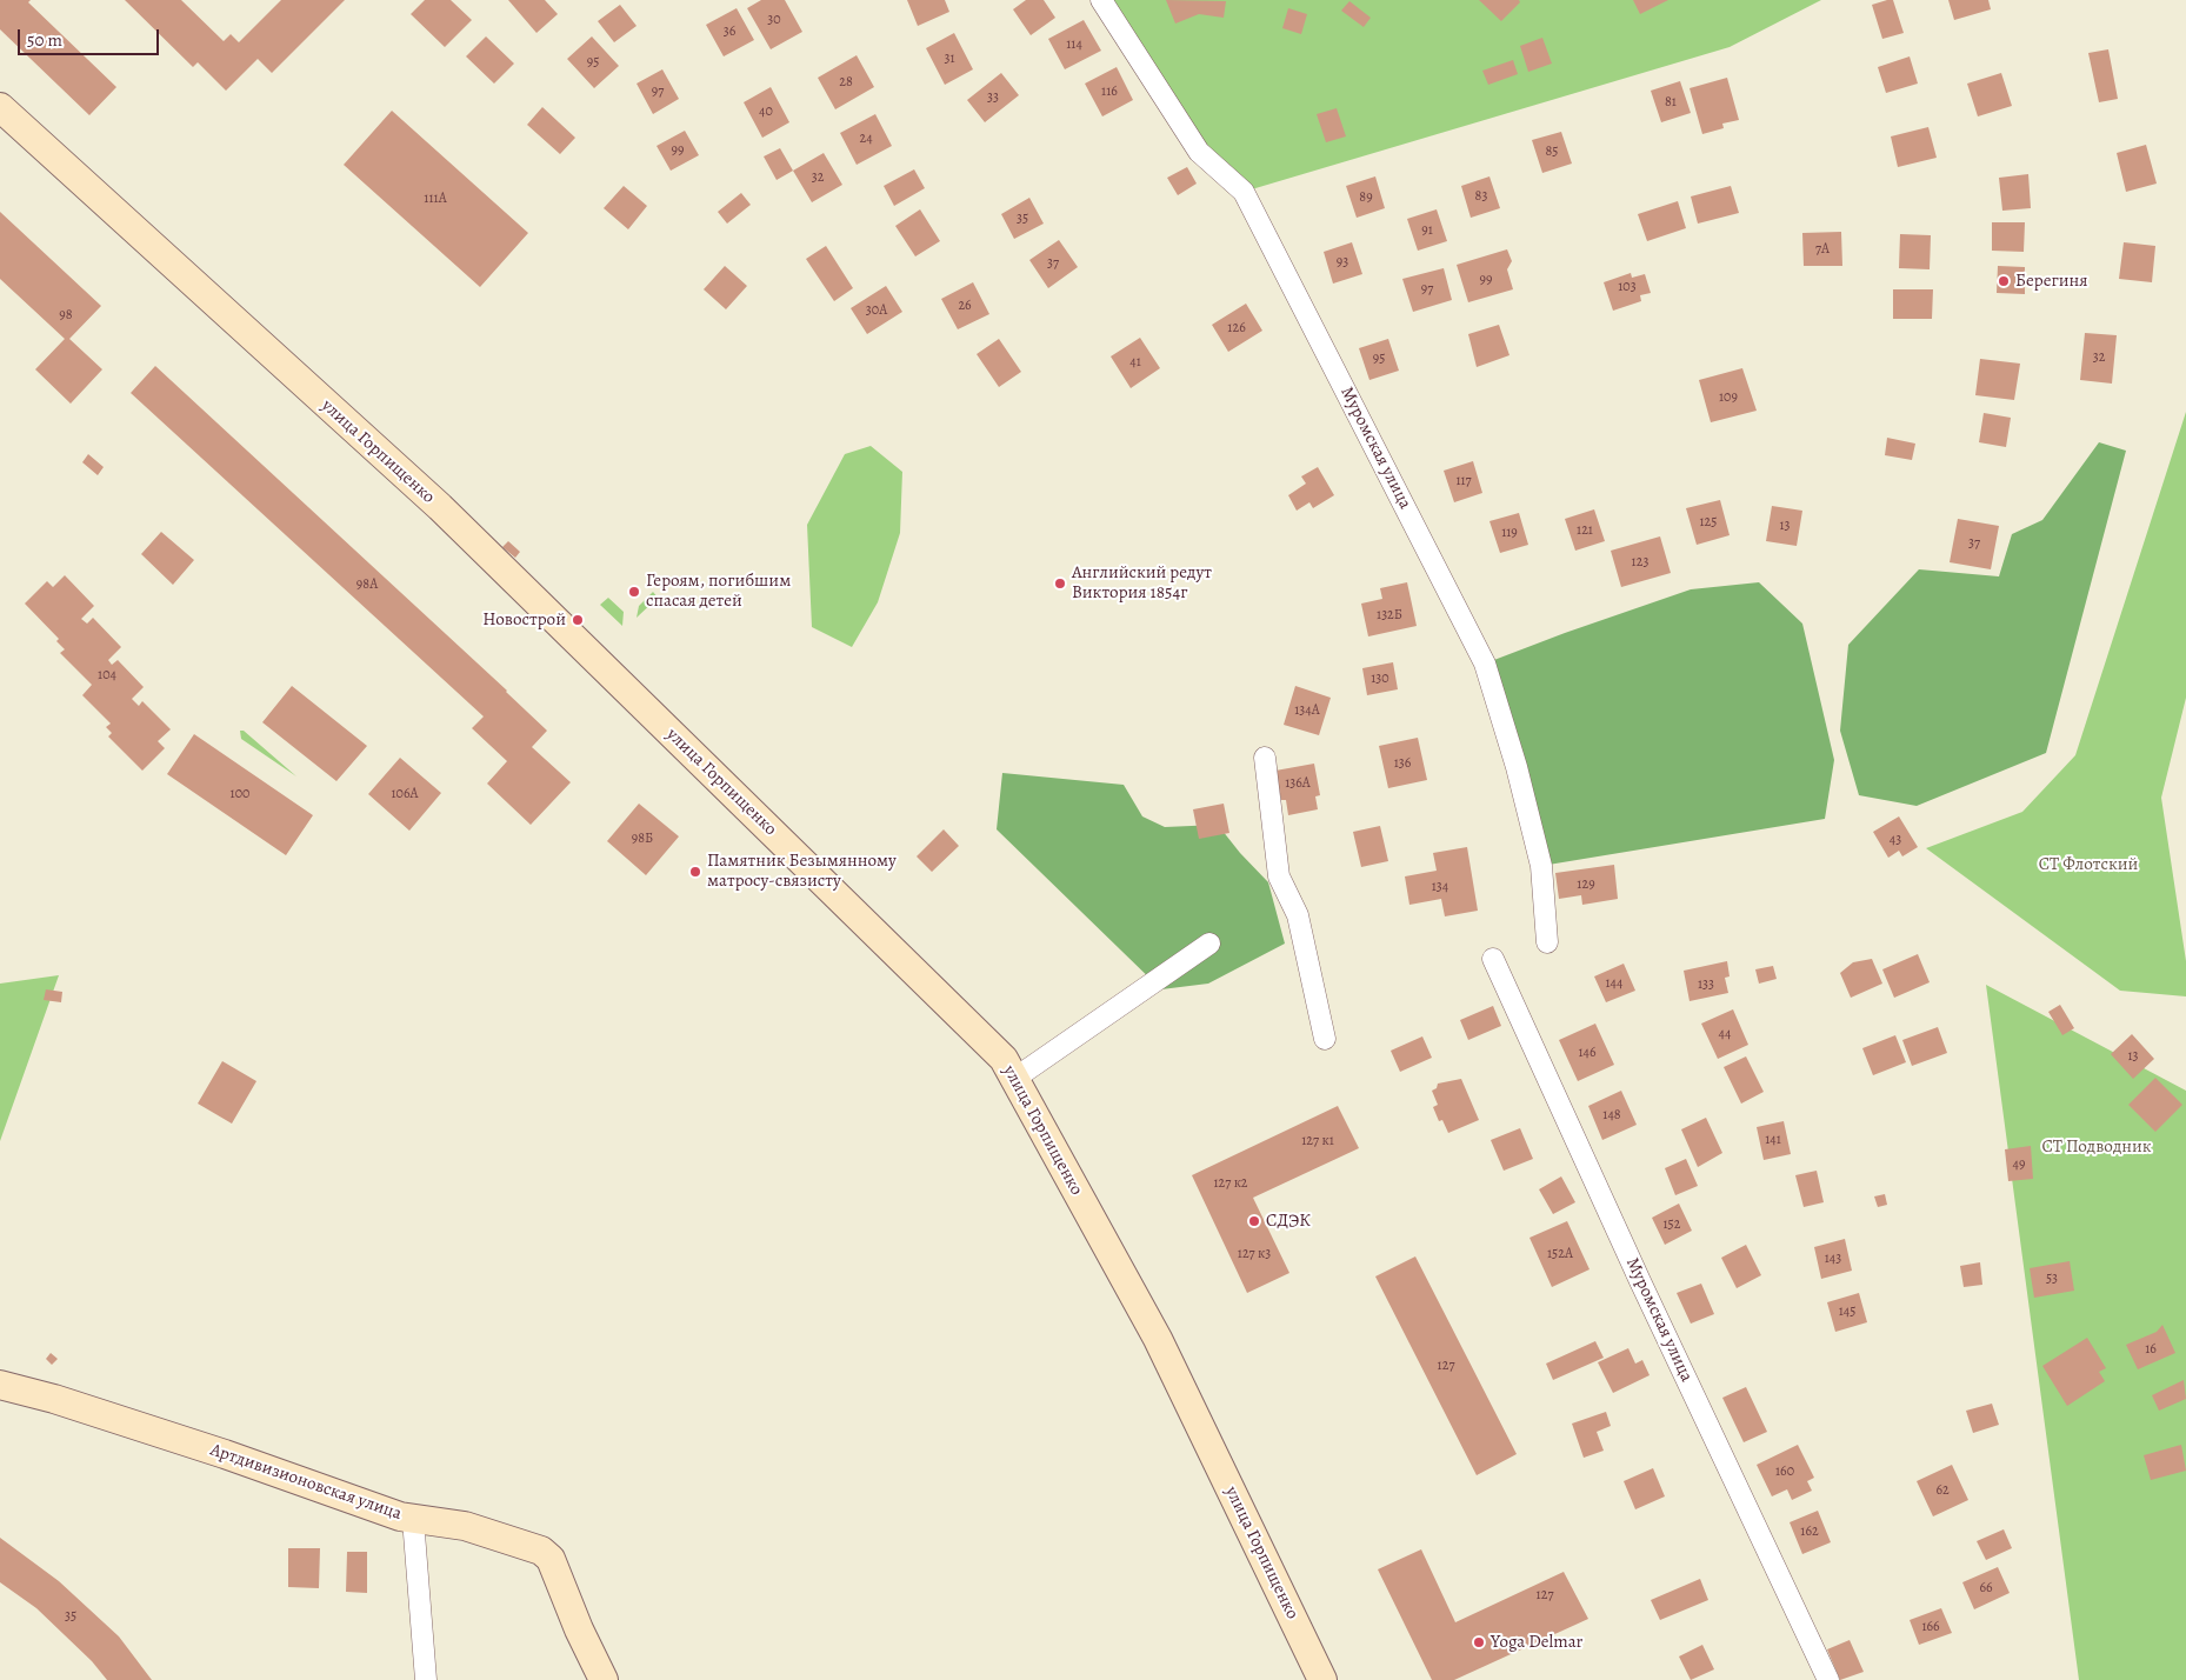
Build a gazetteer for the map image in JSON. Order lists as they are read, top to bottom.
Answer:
{
  "streets": {
    "main road": ["улица Горпищенко", "Артдивизионовская улица"],
    "street": ["Муромская улица"]
  },
  "parks": ["СТ Флотский", "СТ Подводник"],
  "places": [
    "Берегиня",
    "Английский редут Виктория 1854г",
    "Героям, погибшим спасая детей",
    "Новострой",
    "Памятник Безымянному матросу-связисту",
    "СДЭК",
    "Yoga Delmar"
  ],
  "house_numbers": [
    "30",
    "36",
    "114",
    "31",
    "95",
    "28",
    "97",
    "116",
    "33",
    "81",
    "40",
    "24",
    "99",
    "85",
    "32",
    "83",
    "89",
    "111А",
    "35",
    "91",
    "7А",
    "93",
    "37",
    "99",
    "103",
    "97",
    "26",
    "30А",
    "98",
    "126",
    "32",
    "95",
    "41",
    "109",
    "117",
    "125",
    "13",
    "121",
    "119",
    "37",
    "123",
    "98А",
    "132Б",
    "104",
    "130",
    "134А",
    "136",
    "136А",
    "100",
    "106А",
    "98Б",
    "43",
    "129",
    "134",
    "144",
    "133",
    "44",
    "146",
    "13",
    "148",
    "141",
    "127 к1",
    "49",
    "127 к2",
    "152",
    "127 к3",
    "152А",
    "143",
    "53",
    "145",
    "16",
    "127",
    "160",
    "62",
    "162",
    "66",
    "127",
    "35",
    "166"
  ],
  "scale_bar": "50 m"
}
